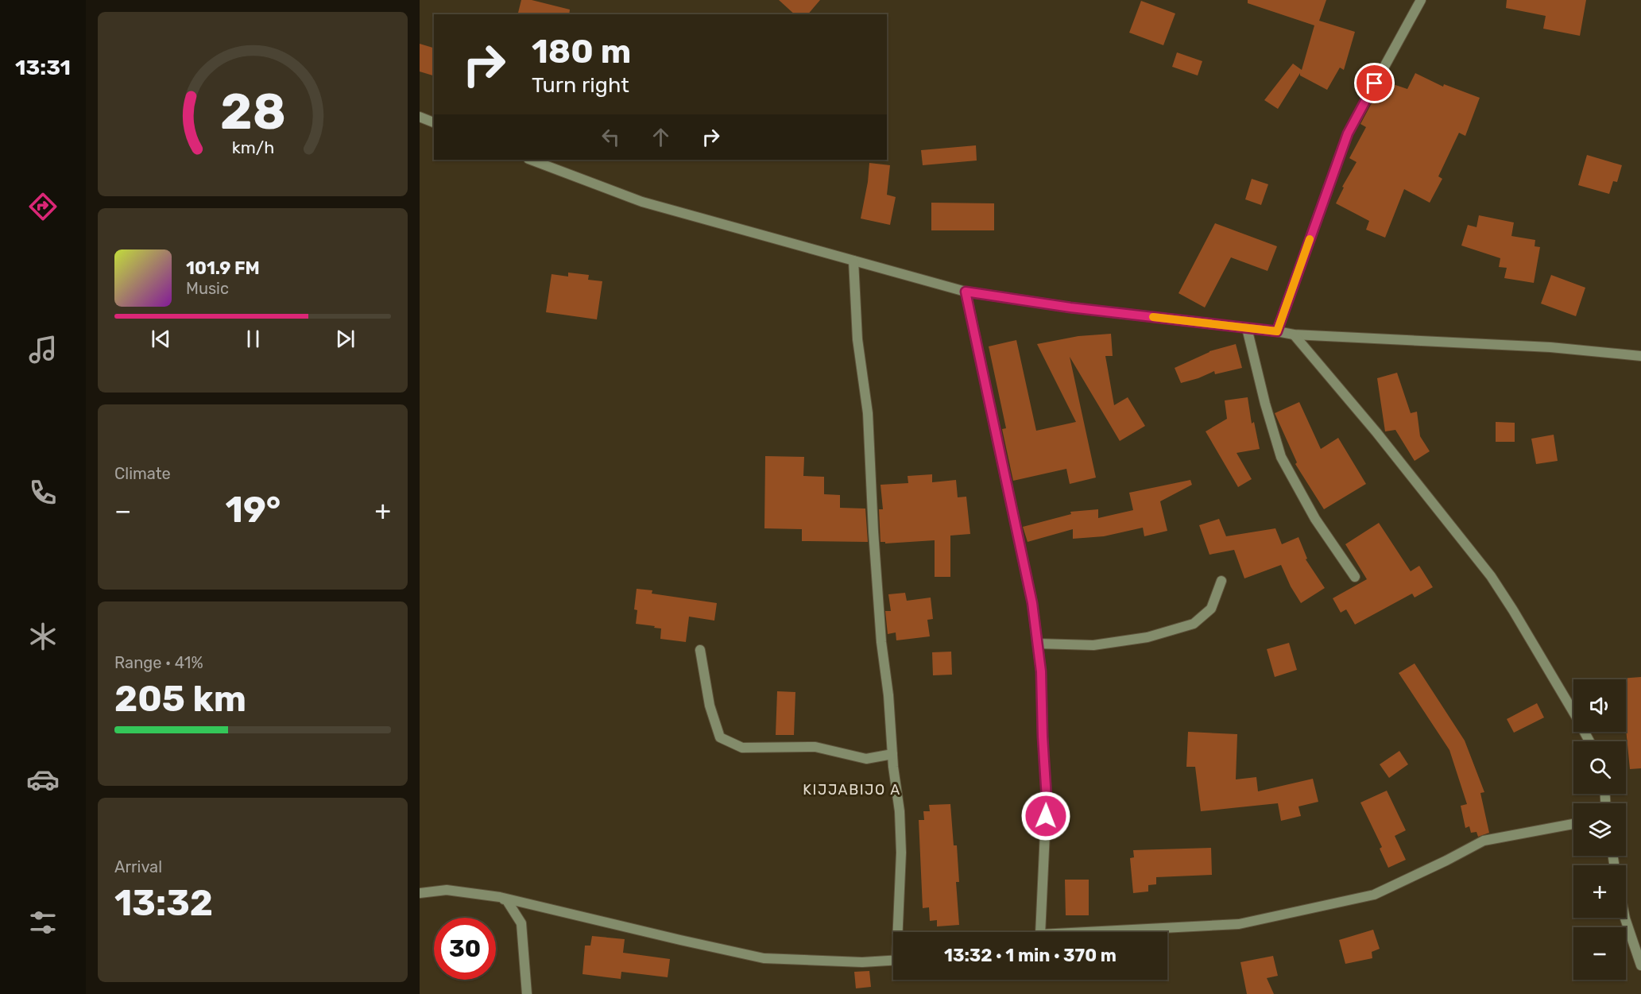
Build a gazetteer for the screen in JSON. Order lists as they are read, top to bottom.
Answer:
{
  "districts": ["KIJJABIJO A"],
  "page": {
    "tabs": "13:31",
    "turn": ["180 m", "Turn right"],
    "song": ["101.9 FM", "Music"],
    "tile": [
      "Climate",
      ["Range · 41%", "205 km"],
      ["Arrival", "13:32"]
    ],
    "heat": ["−", "19°", "+"],
    "map_buttons": ["+", "−"],
    "limit": "30",
    "trip": "13:32 · 1 min · 370 m",
    "gauge": ["28", "km/h"]
  }
}
